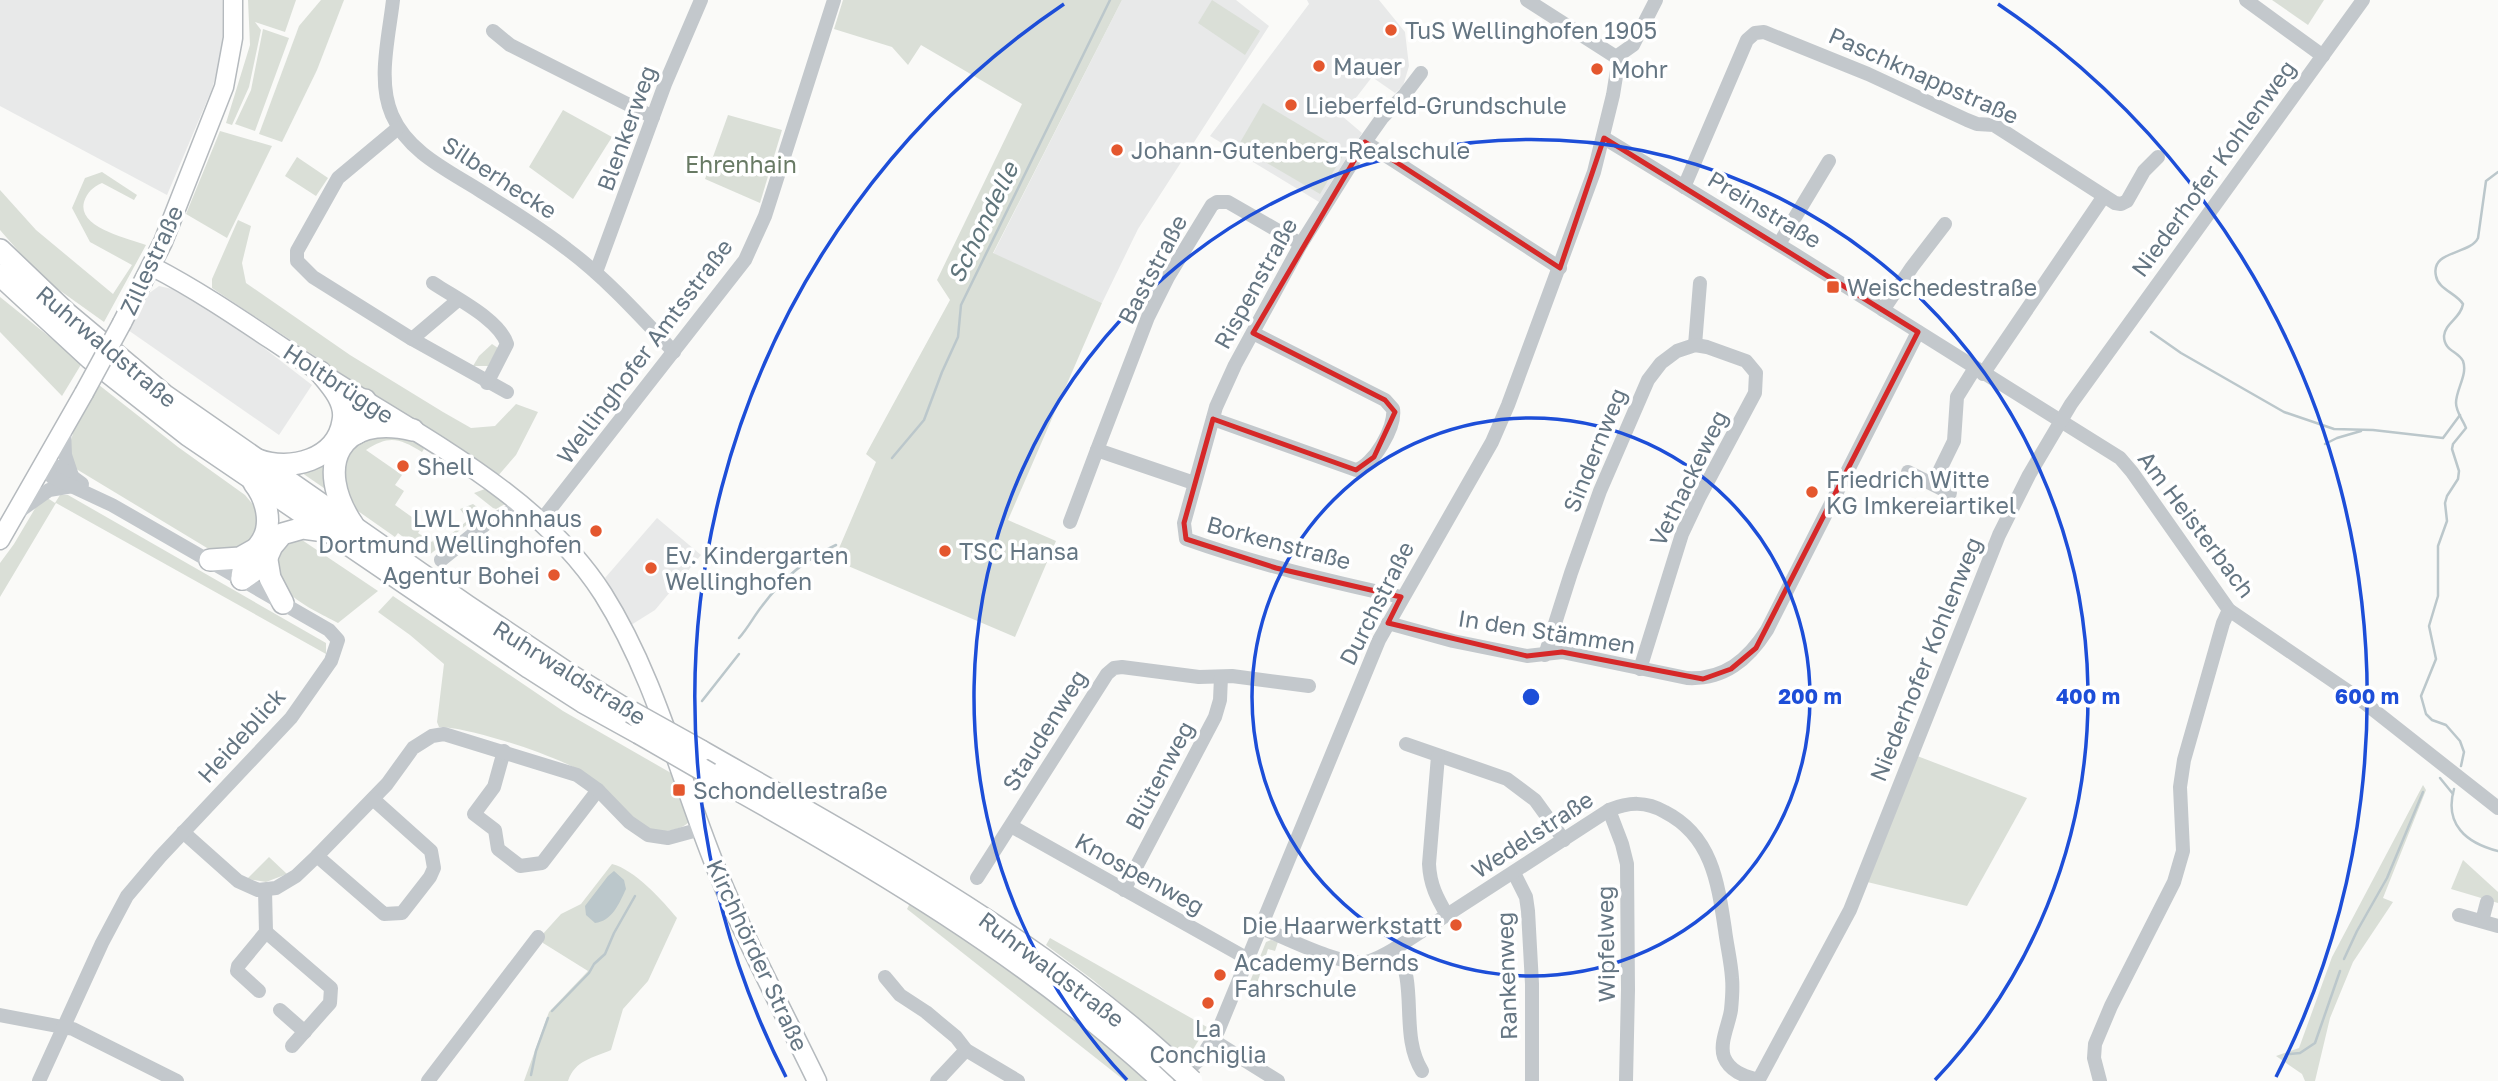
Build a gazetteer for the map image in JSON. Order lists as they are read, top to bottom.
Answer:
{
  "streets": {
    "highway": ["Ruhrwaldstraße"],
    "main road": ["Zillestraße", "Holtbrügge", "Kirchhörder Straße"],
    "street": [
      "Paschknappstraße",
      "Blenkerweg",
      "Niederhofer Kohlenweg",
      "Silberhecke",
      "Preinstraße",
      "Baststraße",
      "Rispenstraße",
      "Wellinghofer Amtsstraße",
      "Sindernweg",
      "Vethackeweg",
      "Am Heisterbach",
      "Borkenstraße",
      "Durchstraße",
      "In den Stämmen",
      "Staudenweg",
      "Heideblick",
      "Blütenweg",
      "Wedelstraße",
      "Knospenweg",
      "Wipfelweg",
      "Rankenweg"
    ]
  },
  "crossings": [
    ["Paschknappstraße", "Preinstraße"],
    ["Blenkerweg", "Silberhecke"],
    ["Niederhofer Kohlenweg", "Preinstraße"],
    ["Niederhofer Kohlenweg", "Am Heisterbach"],
    ["Niederhofer Kohlenweg", "Wedelstraße"],
    ["Silberhecke", "Wellinghofer Amtsstraße"],
    ["Preinstraße", "Am Heisterbach"],
    ["Preinstraße", "Durchstraße"],
    ["Preinstraße", "In den Stämmen"],
    ["Zillestraße", "Holtbrügge"],
    ["Zillestraße", "Heideblick"],
    ["Baststraße", "Rispenstraße"],
    ["Rispenstraße", "Borkenstraße"],
    ["Wellinghofer Amtsstraße", "Holtbrügge"],
    ["Holtbrügge", "Kirchhörder Straße"],
    ["Sindernweg", "Vethackeweg"],
    ["Sindernweg", "In den Stämmen"],
    ["Vethackeweg", "In den Stämmen"],
    ["Borkenstraße", "Durchstraße"],
    ["Durchstraße", "In den Stämmen"],
    ["Durchstraße", "Wedelstraße"],
    ["Durchstraße", "Knospenweg"],
    ["Staudenweg", "Blütenweg"],
    ["Staudenweg", "Knospenweg"],
    ["Blütenweg", "Knospenweg"],
    ["Wedelstraße", "Wipfelweg"],
    ["Wedelstraße", "Rankenweg"]
  ],
  "water": ["Schondelle"],
  "parks": ["Ehrenhain"],
  "places": {
    "other": [
      "TuS Wellinghofen 1905",
      "Mauer",
      "Mohr",
      "Lieberfeld-Grundschule",
      "Johann-Gutenberg-Realschule",
      "Shell",
      "Friedrich Witte KG Imkereiartikel",
      "LWL Wohnhaus Dortmund Wellinghofen",
      "TSC Hansa",
      "Ev. Kindergarten Wellinghofen",
      "Agentur Bohei",
      "Die Haarwerkstatt",
      "Academy Bernds Fahrschule",
      "La Conchiglia"
    ],
    "transit": ["Weischedestraße", "Schondellestraße"]
  },
  "rings": ["200 m", "400 m", "600 m"]
}
